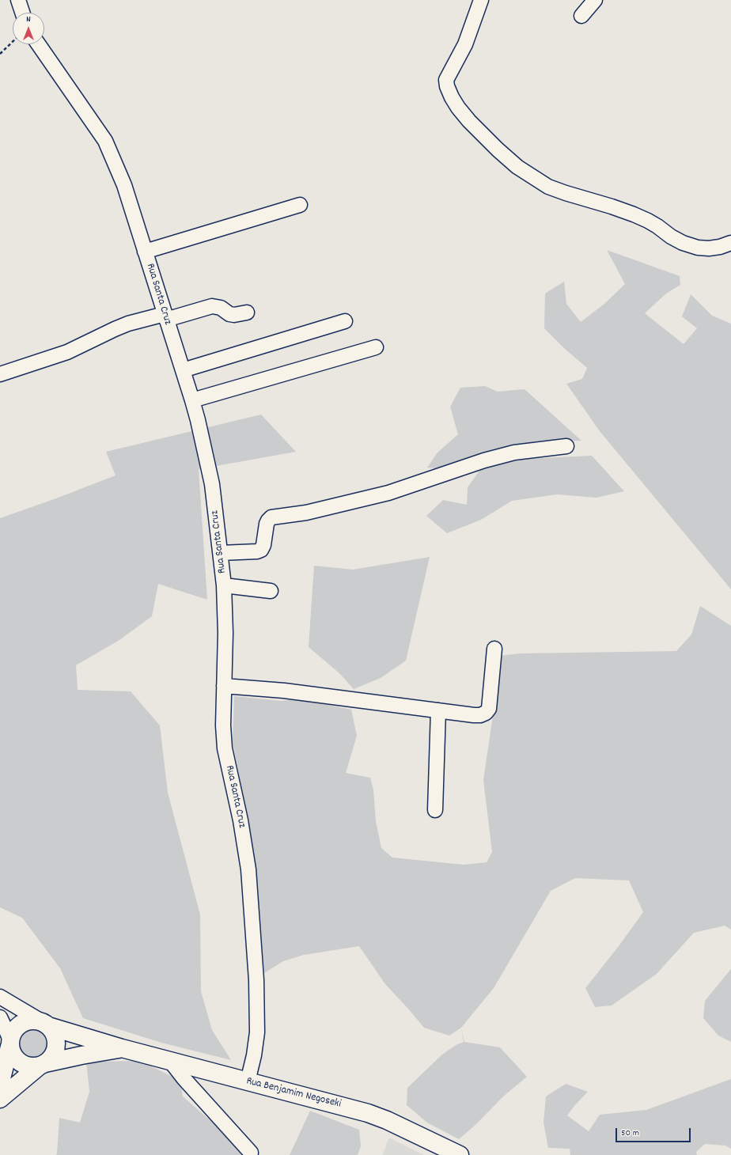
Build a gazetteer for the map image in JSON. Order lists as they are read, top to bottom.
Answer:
{
  "streets": {
    "main road": ["Rua Benjamim Negoseki"],
    "street": ["Rua Santa Cruz"]
  },
  "crossings": [
    ["Rua Santa Cruz", "Rua Benjamim Negoseki"]
  ],
  "scale_bar": "50 m",
  "north": "top"
}
